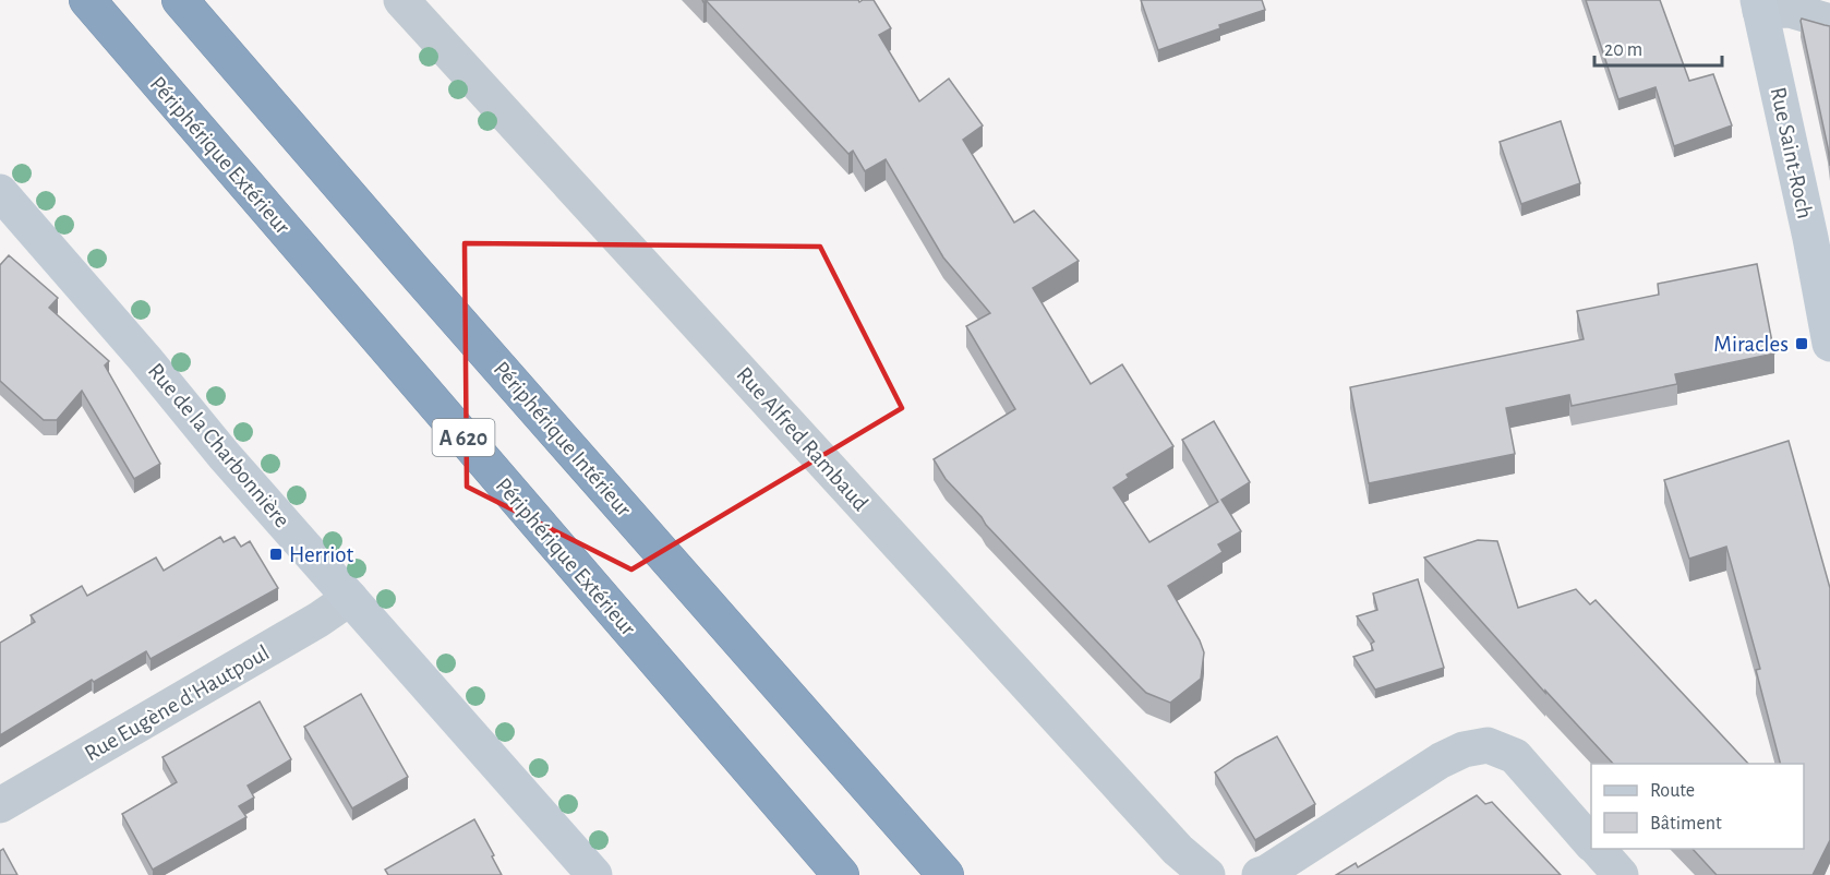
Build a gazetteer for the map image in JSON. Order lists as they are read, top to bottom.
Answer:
{
  "streets": {
    "highway": ["Périphérique Extérieur", "A 620", "Périphérique Intérieur"],
    "street": [
      "Rue Saint-Roch",
      "Rue Alfred Rambaud",
      "Rue de la Charbonnière",
      "Rue Eugène d'Hautpoul"
    ]
  },
  "crossings": [
    ["Rue de la Charbonnière", "Rue Eugène d'Hautpoul"]
  ],
  "places": {
    "transit": ["Miracles", "Herriot"]
  },
  "legend": ["Route", "Bâtiment"],
  "scale_bar": "20 m"
}
